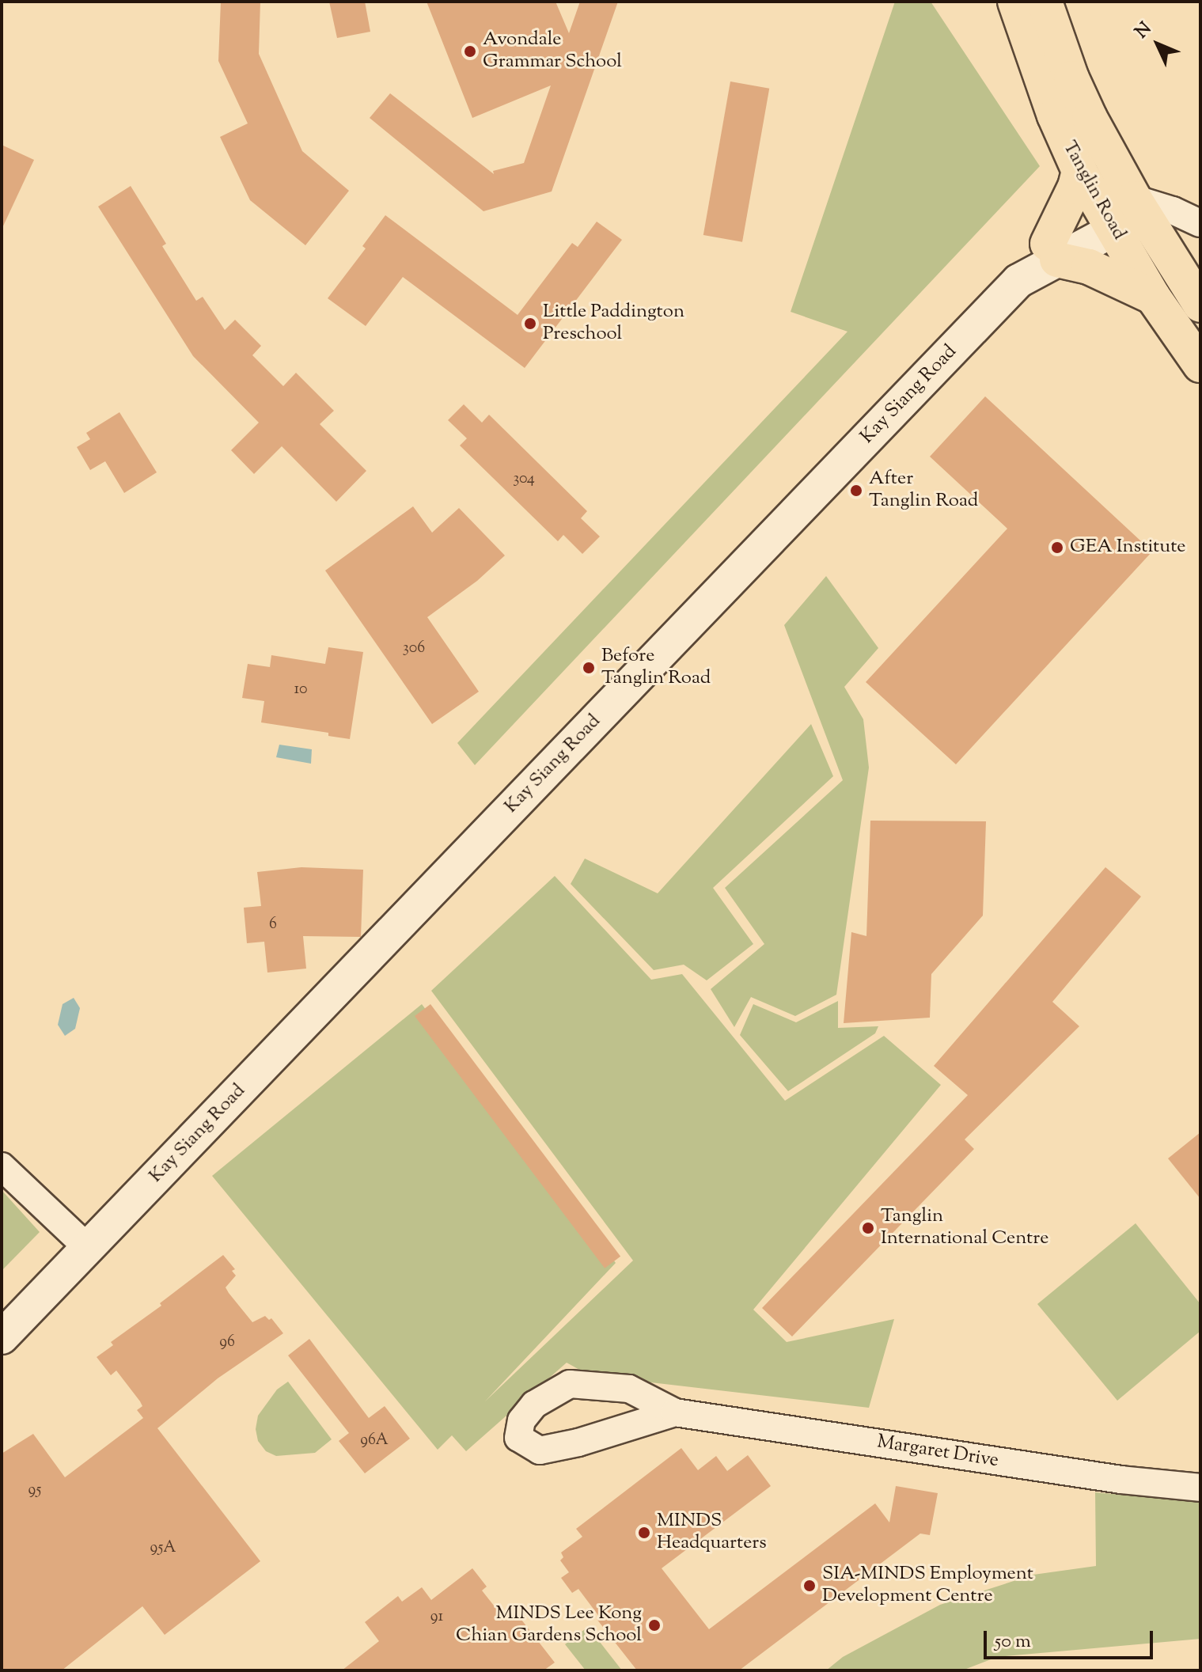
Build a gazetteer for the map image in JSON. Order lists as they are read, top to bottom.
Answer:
{
  "streets": {
    "main road": ["Tanglin Road"],
    "street": ["Kay Siang Road", "Margaret Drive"]
  },
  "crossings": [
    ["Tanglin Road", "Kay Siang Road"]
  ],
  "places": [
    "Avondale Grammar School",
    "Little Paddington Preschool",
    "After Tanglin Road",
    "GEA Institute",
    "Before Tanglin Road",
    "Tanglin International Centre",
    "MINDS Headquarters",
    "SIA-MINDS Employment Development Centre",
    "MINDS Lee Kong Chian Gardens School"
  ],
  "house_numbers": [
    "304",
    "306",
    "10",
    "6",
    "96",
    "96A",
    "95",
    "95A",
    "91"
  ],
  "scale_bar": "50 m",
  "north": "top left"
}
